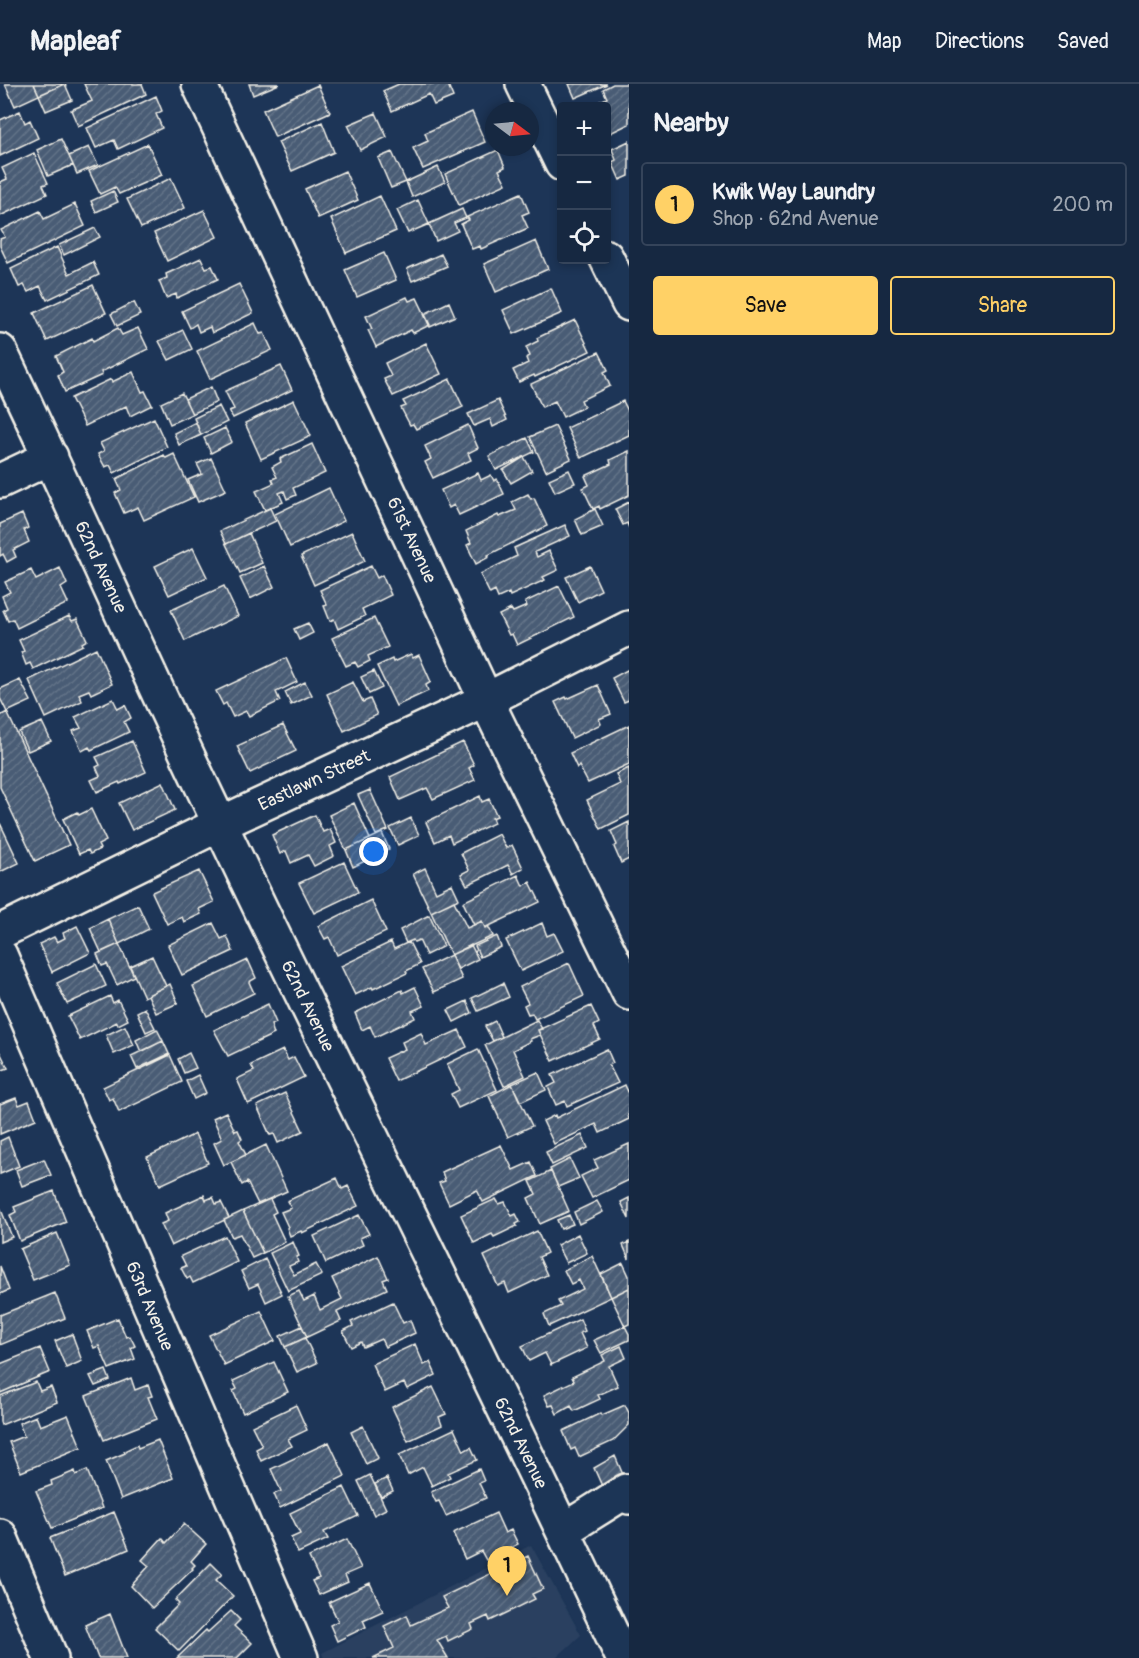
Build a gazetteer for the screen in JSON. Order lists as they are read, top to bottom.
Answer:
{
  "streets": {
    "street": [
      "61st Avenue",
      "62nd Avenue",
      "Eastlawn Street",
      "63rd Avenue"
    ]
  },
  "crossings": [
    ["61st Avenue", "Eastlawn Street"],
    ["62nd Avenue", "Eastlawn Street"]
  ],
  "north": "right",
  "page": {
    "header": "Mapleaf",
    "nav": ["Map", "Directions", "Saved"],
    "heading": "Nearby",
    "map_buttons": ["+", "−"],
    "list": [
      {
        "mark": "1",
        "name": "Kwik Way Laundry",
        "note": "Shop · 62nd Avenue",
        "value": "200 m"
      }
    ],
    "buttons": ["Save", "Share"],
    "pins": "1"
  }
}
